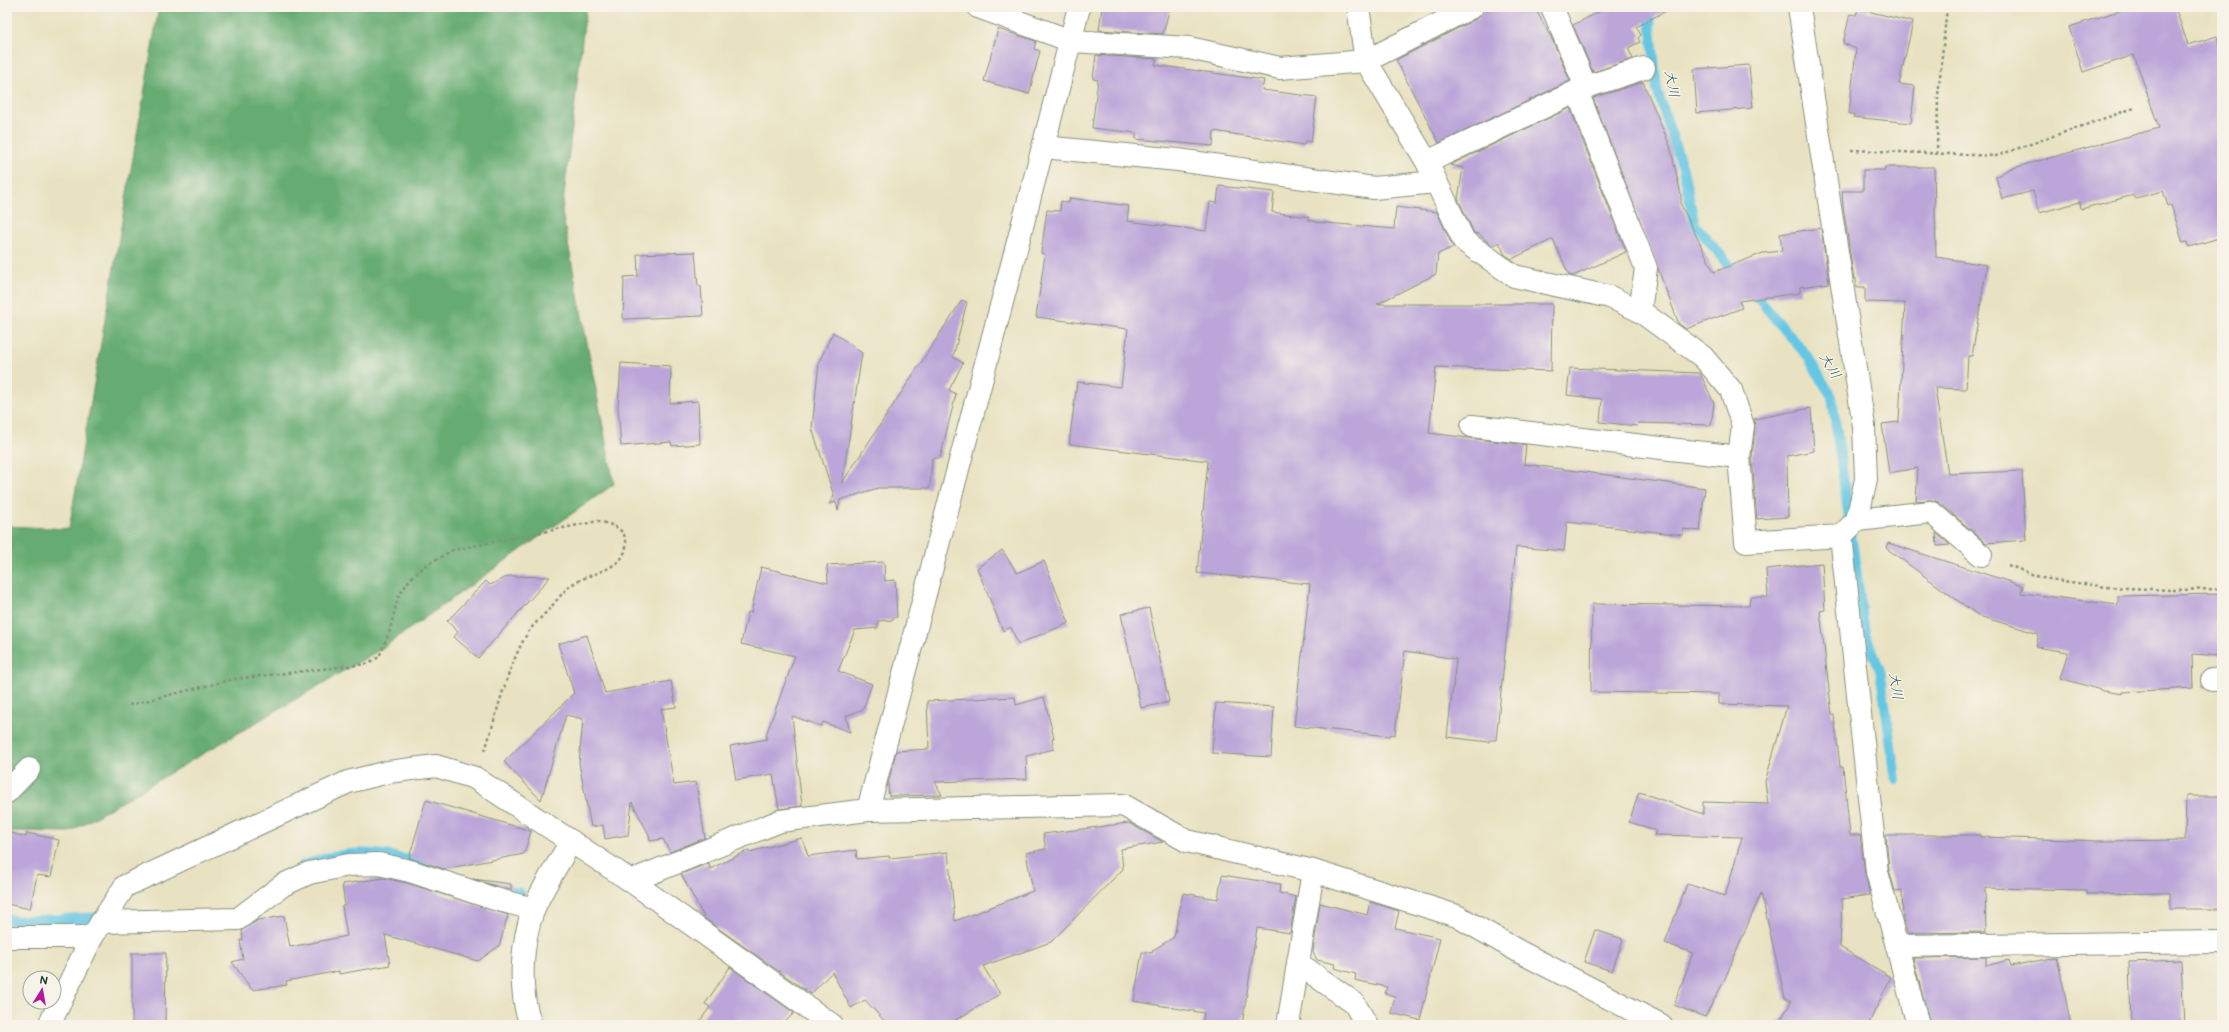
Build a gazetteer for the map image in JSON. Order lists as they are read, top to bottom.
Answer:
{
  "water": ["大川"],
  "north": "top"
}
